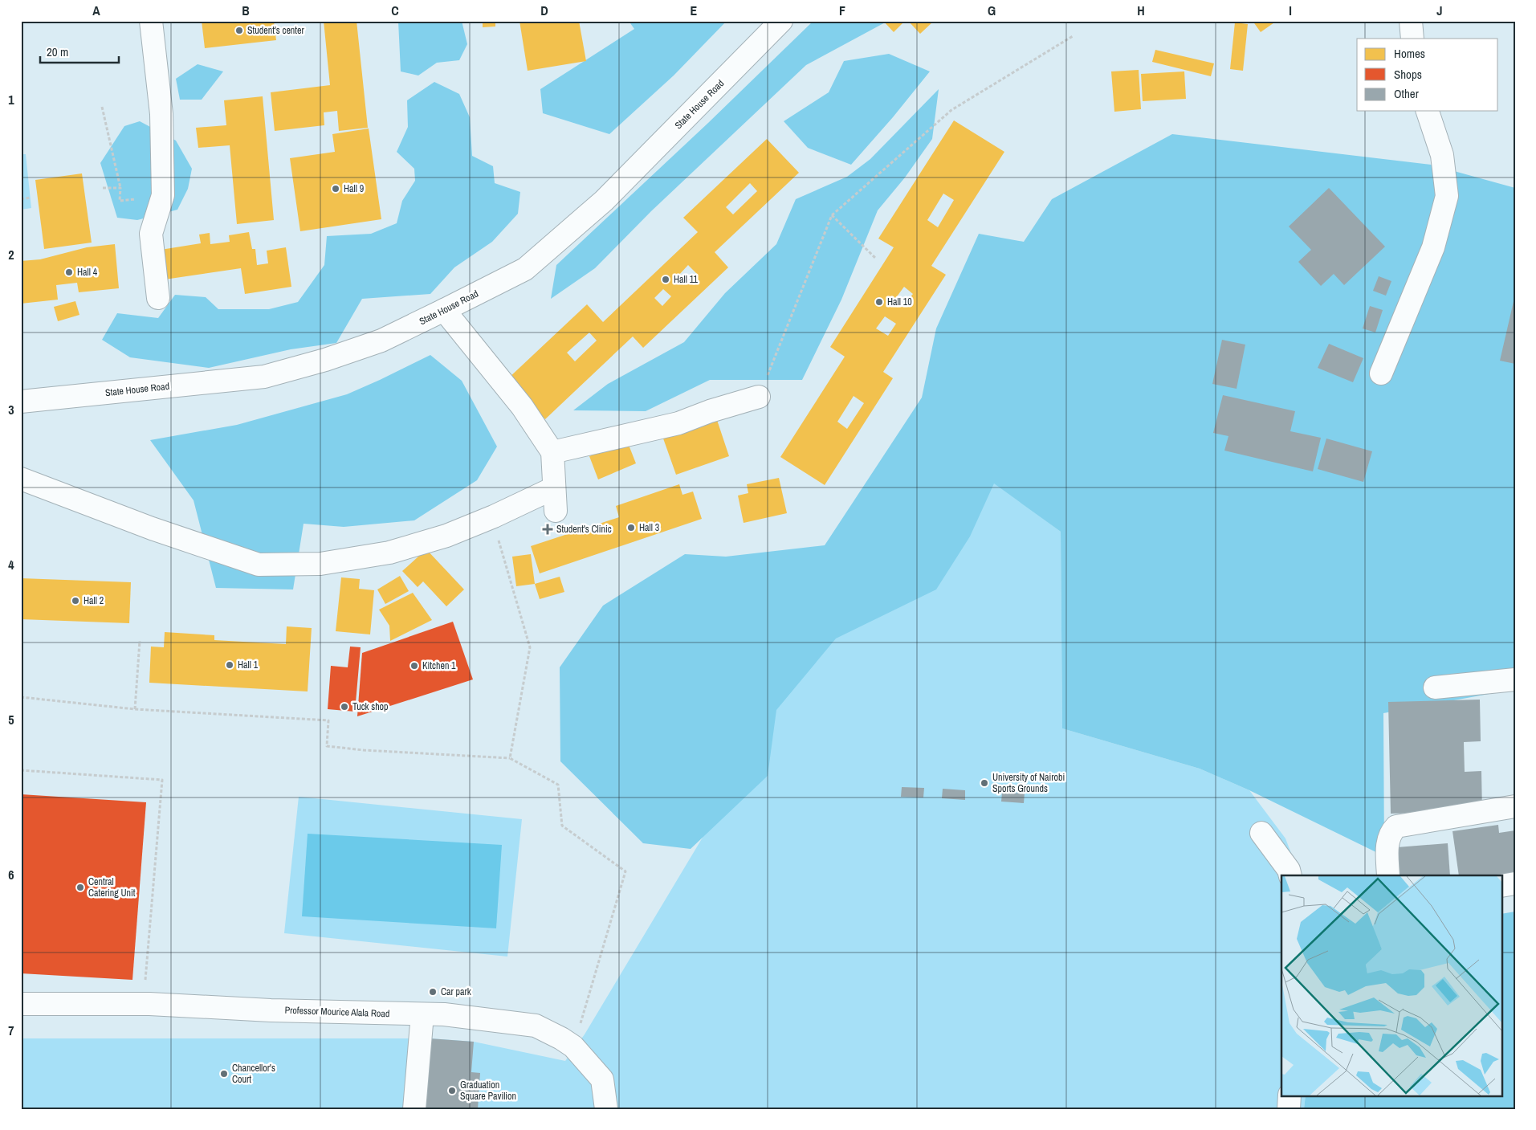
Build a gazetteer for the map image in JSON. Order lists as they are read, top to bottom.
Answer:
{
  "streets": {
    "street": ["State House Road", "Professor Mourice Alala Road"]
  },
  "places": {
    "other": [
      "Student's center",
      "Hall 9",
      "Hall 4",
      "Hall 11",
      "Hall 10",
      "Hall 3",
      "Hall 2",
      "Hall 1",
      "Kitchen 1",
      "Tuck shop",
      "University of Nairobi Sports Grounds",
      "Central Catering Unit",
      "Car park",
      "Chancellor's Court",
      "Graduation Square Pavilion"
    ],
    "health": ["Student's Clinic"]
  },
  "legend": ["Homes", "Shops", "Other"],
  "scale_bar": "20 m",
  "grid": {
    "columns": [
      "A",
      "B",
      "C",
      "D",
      "E",
      "F",
      "G",
      "H",
      "I",
      "J"
    ],
    "rows": [
      "1",
      "2",
      "3",
      "4",
      "5",
      "6",
      "7"
    ]
  }
}
